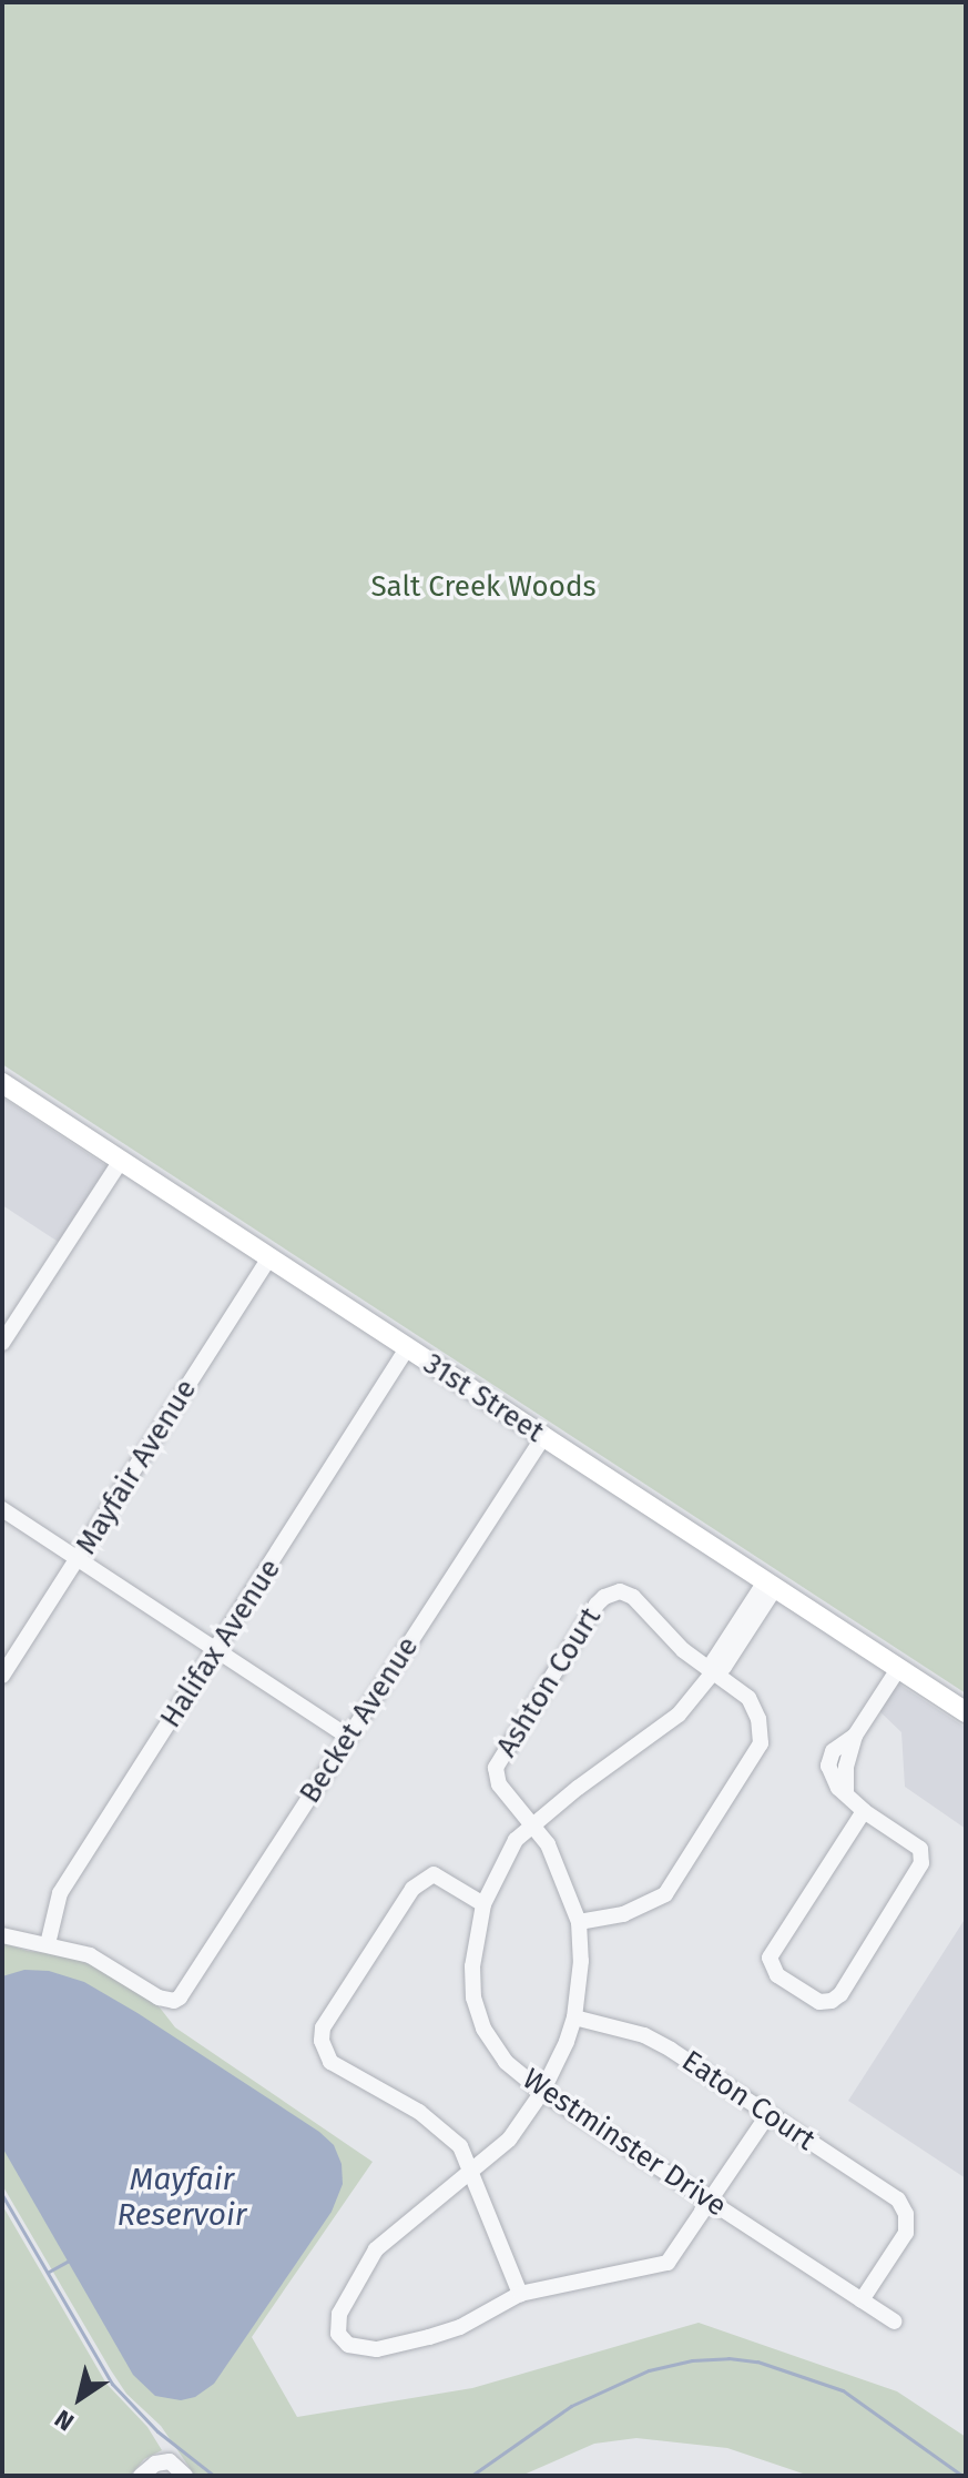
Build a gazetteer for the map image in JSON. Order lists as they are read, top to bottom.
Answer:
{
  "streets": {
    "main road": ["31st Street"],
    "street": [
      "Mayfair Avenue",
      "Halifax Avenue",
      "Ashton Court",
      "Becket Avenue",
      "Eaton Court",
      "Westminster Drive"
    ]
  },
  "crossings": [
    ["31st Street", "Mayfair Avenue"],
    ["31st Street", "Halifax Avenue"],
    ["31st Street", "Becket Avenue"],
    ["31st Street", "Westminster Drive"],
    ["Halifax Avenue", "Becket Avenue"],
    ["Ashton Court", "Eaton Court"],
    ["Ashton Court", "Westminster Drive"],
    ["Eaton Court", "Westminster Drive"]
  ],
  "water": ["Mayfair Reservoir"],
  "parks": ["Salt Creek Woods"],
  "north": "bottom left"
}
